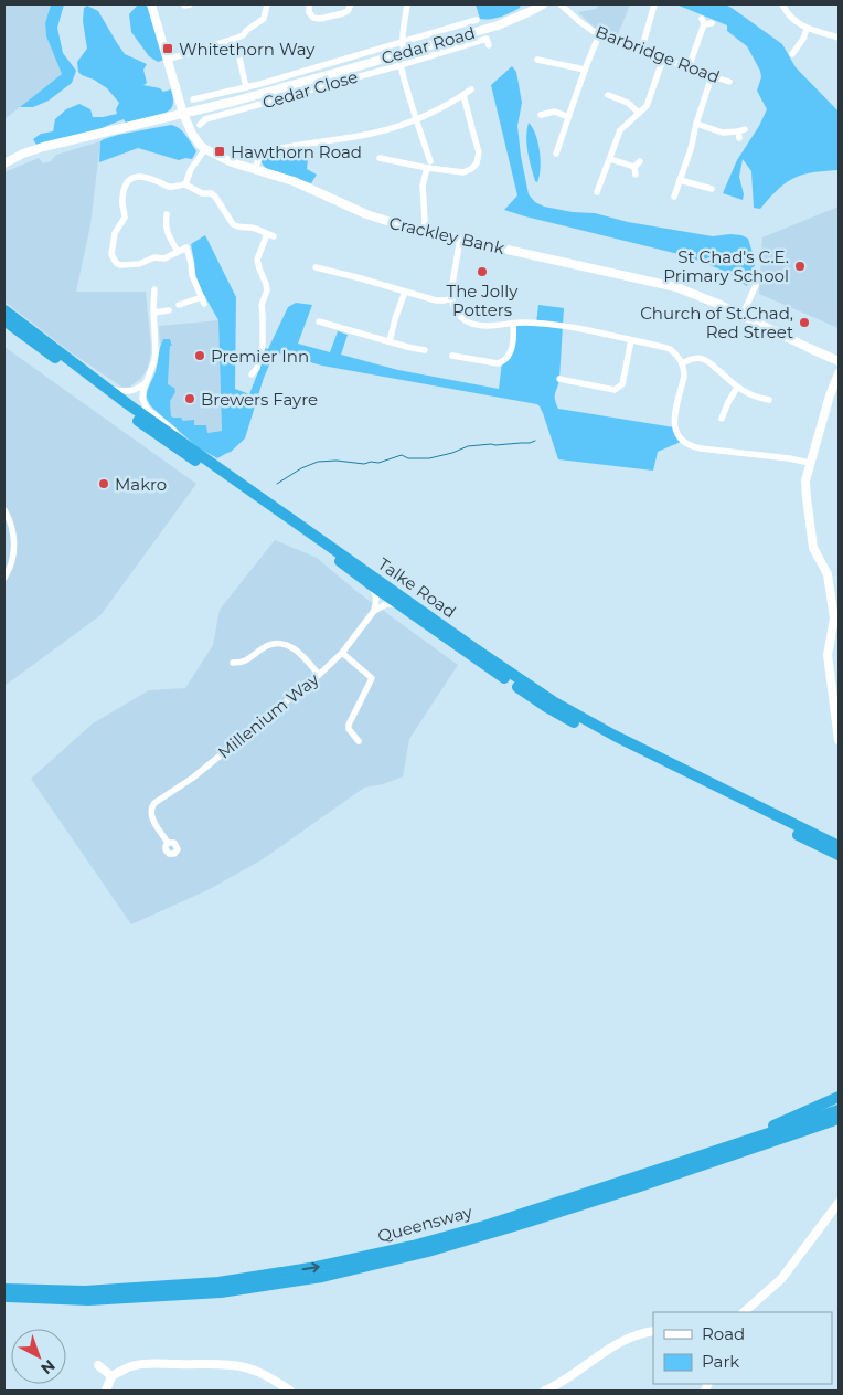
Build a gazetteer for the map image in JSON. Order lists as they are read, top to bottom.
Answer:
{
  "streets": {
    "highway": ["Talke Road", "Queensway"],
    "street": [
      "Cedar Road",
      "Barbridge Road",
      "Cedar Close",
      "Crackley Bank",
      "Millenium Way"
    ]
  },
  "crossings": [
    ["Cedar Road", "Crackley Bank"]
  ],
  "places": {
    "transit": ["Whitethorn Way", "Hawthorn Road"],
    "other": [
      "St Chad's C.E. Primary School",
      "The Jolly Potters",
      "Church of St.Chad, Red Street",
      "Premier Inn",
      "Brewers Fayre",
      "Makro"
    ]
  },
  "legend": ["Road", "Park"],
  "north": "bottom right"
}
